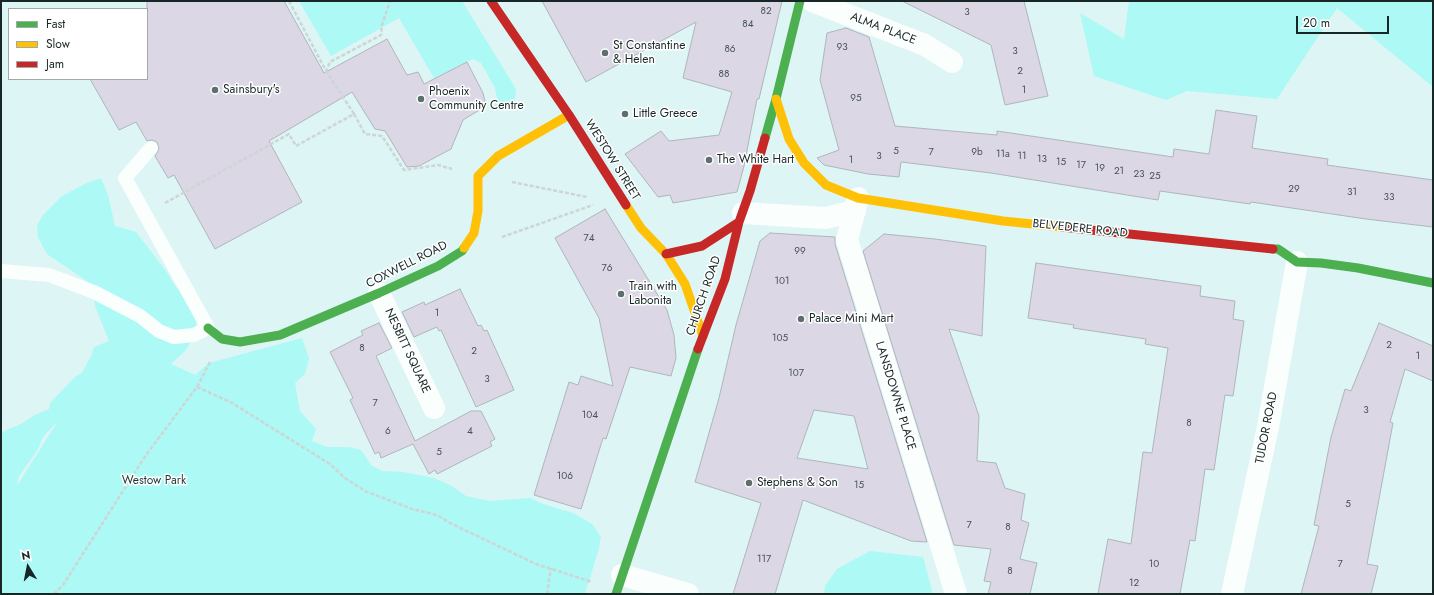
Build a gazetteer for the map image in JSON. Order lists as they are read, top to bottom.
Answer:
{
  "streets": {
    "street": [
      "ALMA PLACE",
      "WESTOW STREET",
      "BELVEDERE ROAD",
      "COXWELL ROAD",
      "CHURCH ROAD",
      "NESBITT SQUARE",
      "LANSDOWNE PLACE",
      "TUDOR ROAD"
    ]
  },
  "crossings": [
    ["WESTOW STREET", "CHURCH ROAD"],
    ["BELVEDERE ROAD", "CHURCH ROAD"],
    ["BELVEDERE ROAD", "LANSDOWNE PLACE"],
    ["BELVEDERE ROAD", "TUDOR ROAD"],
    ["COXWELL ROAD", "NESBITT SQUARE"]
  ],
  "parks": ["Westow Park"],
  "places": [
    "St Constantine & Helen",
    "Sainsbury's",
    "Phoenix Community Centre",
    "Little Greece",
    "The White Hart",
    "Train with Labonita",
    "Palace Mini Mart",
    "Stephens & Son"
  ],
  "house_numbers": [
    "82",
    "3",
    "84",
    "93",
    "86",
    "3",
    "2",
    "88",
    "1",
    "95",
    "5",
    "7",
    "9b",
    "11a",
    "3",
    "11",
    "13",
    "1",
    "15",
    "17",
    "19",
    "21",
    "23",
    "25",
    "29",
    "31",
    "33",
    "74",
    "99",
    "76",
    "101",
    "1",
    "105",
    "2",
    "8",
    "2",
    "1",
    "107",
    "3",
    "7",
    "3",
    "104",
    "8",
    "6",
    "4",
    "5",
    "106",
    "15",
    "5",
    "7",
    "8",
    "117",
    "10",
    "7",
    "8",
    "12"
  ],
  "legend": ["Fast", "Slow", "Jam"],
  "scale_bar": "20 m",
  "north": "top"
}
